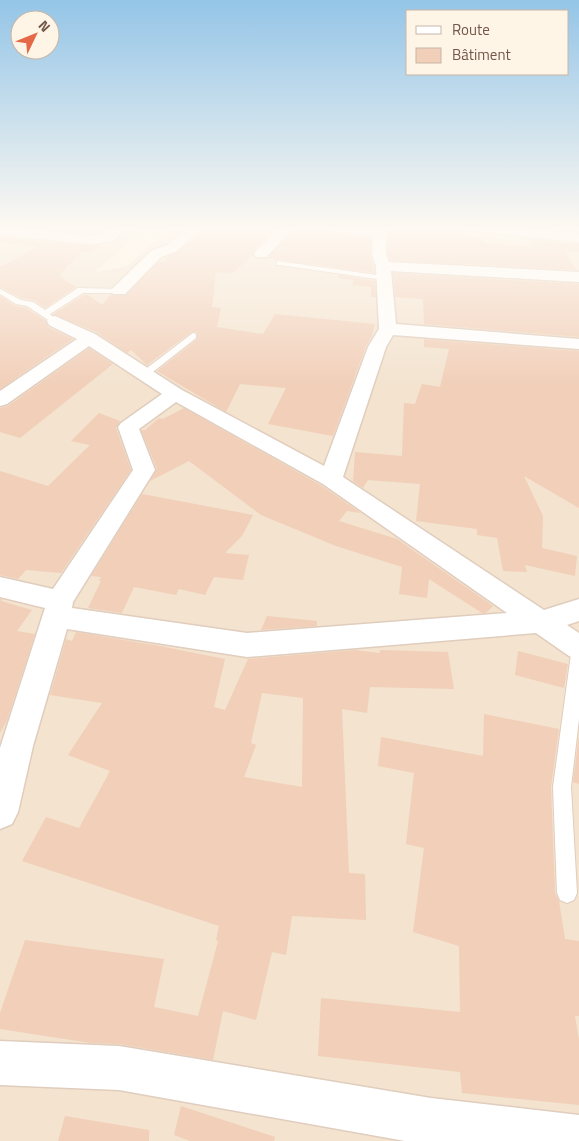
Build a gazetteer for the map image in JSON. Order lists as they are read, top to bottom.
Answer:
{
  "legend": ["Route", "Bâtiment"],
  "north": "top right"
}
